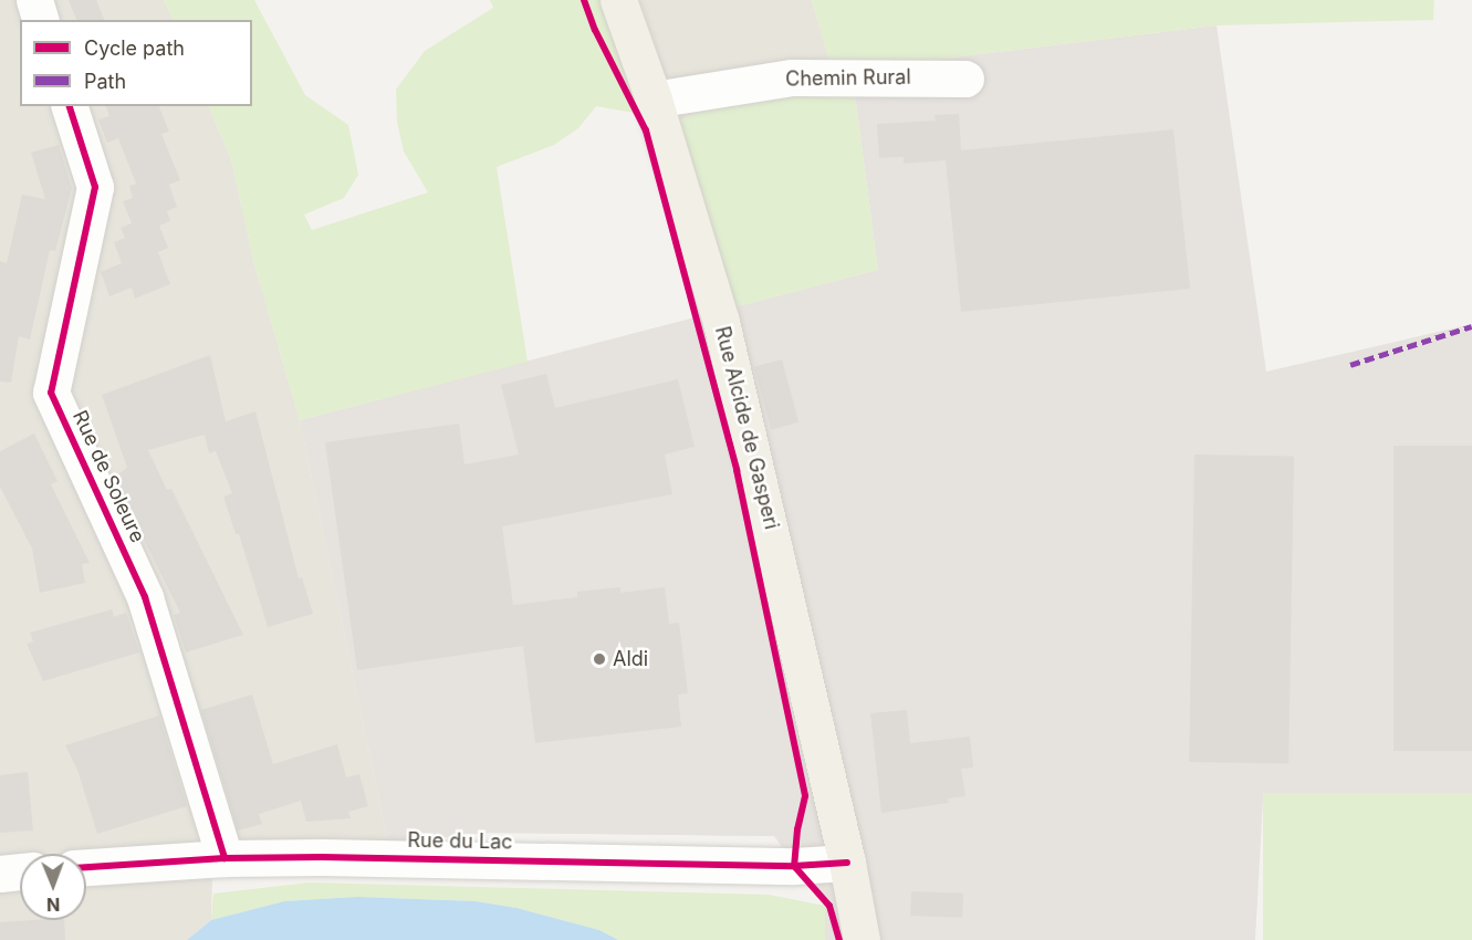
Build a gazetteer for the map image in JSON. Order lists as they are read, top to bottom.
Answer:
{
  "streets": {
    "main road": ["Rue Alcide de Gasperi"],
    "street": ["Chemin Rural", "Rue de Soleure", "Rue du Lac"]
  },
  "crossings": [
    ["Chemin Rural", "Rue Alcide de Gasperi"],
    ["Rue Alcide de Gasperi", "Rue du Lac"],
    ["Rue de Soleure", "Rue du Lac"]
  ],
  "places": ["Aldi"],
  "legend": ["Cycle path", "Path"],
  "north": "bottom"
}
